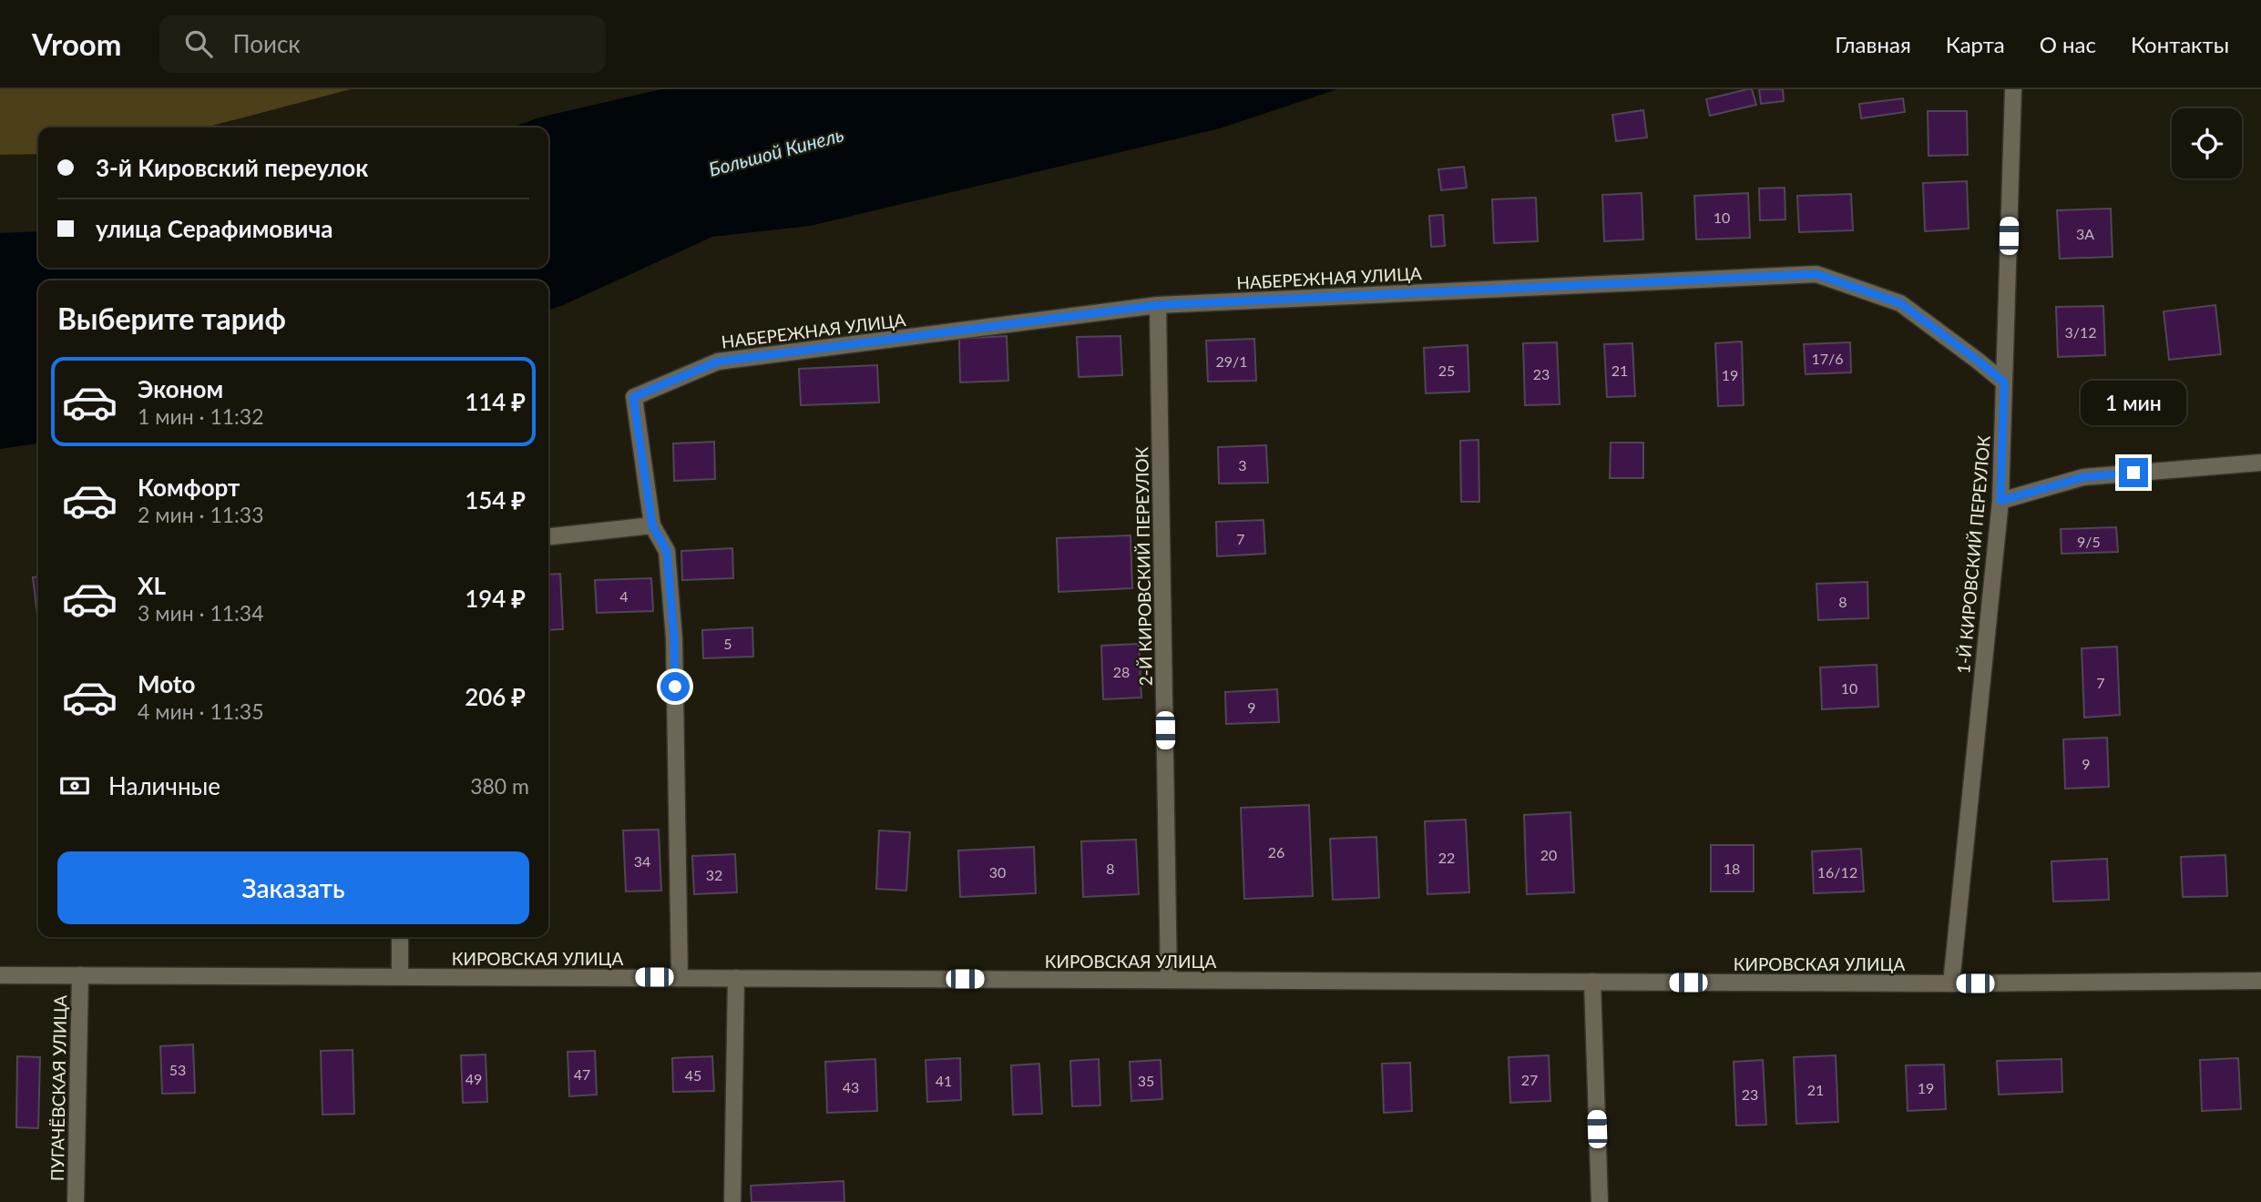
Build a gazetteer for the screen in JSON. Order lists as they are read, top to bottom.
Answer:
{
  "streets": {
    "street": [
      "НАБЕРЕЖНАЯ УЛИЦА",
      "1-Й КИРОВСКИЙ ПЕРЕУЛОК",
      "2-Й КИРОВСКИЙ ПЕРЕУЛОК",
      "КИРОВСКАЯ УЛИЦА",
      "ПУГАЧЁВСКАЯ УЛИЦА"
    ]
  },
  "crossings": [
    ["НАБЕРЕЖНАЯ УЛИЦА", "1-Й КИРОВСКИЙ ПЕРЕУЛОК"],
    ["НАБЕРЕЖНАЯ УЛИЦА", "2-Й КИРОВСКИЙ ПЕРЕУЛОК"],
    ["1-Й КИРОВСКИЙ ПЕРЕУЛОК", "КИРОВСКАЯ УЛИЦА"],
    ["2-Й КИРОВСКИЙ ПЕРЕУЛОК", "КИРОВСКАЯ УЛИЦА"],
    ["КИРОВСКАЯ УЛИЦА", "ПУГАЧЁВСКАЯ УЛИЦА"]
  ],
  "water": ["Большой Кинель"],
  "house_numbers": [
    "10",
    "3А",
    "3/12",
    "17/6",
    "29/1",
    "25",
    "21",
    "23",
    "19",
    "3",
    "7",
    "9/5",
    "4",
    "8",
    "5",
    "28",
    "7",
    "10",
    "9",
    "9",
    "26",
    "20",
    "22",
    "34",
    "8",
    "18",
    "30",
    "16/12",
    "32",
    "53",
    "47",
    "45",
    "49",
    "27",
    "41",
    "35",
    "43",
    "19",
    "21",
    "23"
  ],
  "page": {
    "header": "Vroom",
    "search": "Поиск",
    "nav": [
      "Главная",
      "Карта",
      "О нас",
      "Контакты"
    ],
    "banner": ["3-й Кировский переулок", "улица Серафимовича"],
    "heading": "Выберите тариф",
    "list": [
      {
        "name": "Эконом",
        "note": "1 мин · 11:32",
        "value": "114 ₽"
      },
      {
        "name": "Комфорт",
        "note": "2 мин · 11:33",
        "value": "154 ₽"
      },
      {
        "name": "XL",
        "note": "3 мин · 11:34",
        "value": "194 ₽"
      },
      {
        "name": "Moto",
        "note": "4 мин · 11:35",
        "value": "206 ₽"
      }
    ],
    "bubble": "1 мин",
    "pay": ["Наличные", "380 m"],
    "buttons": "Заказать"
  }
}
